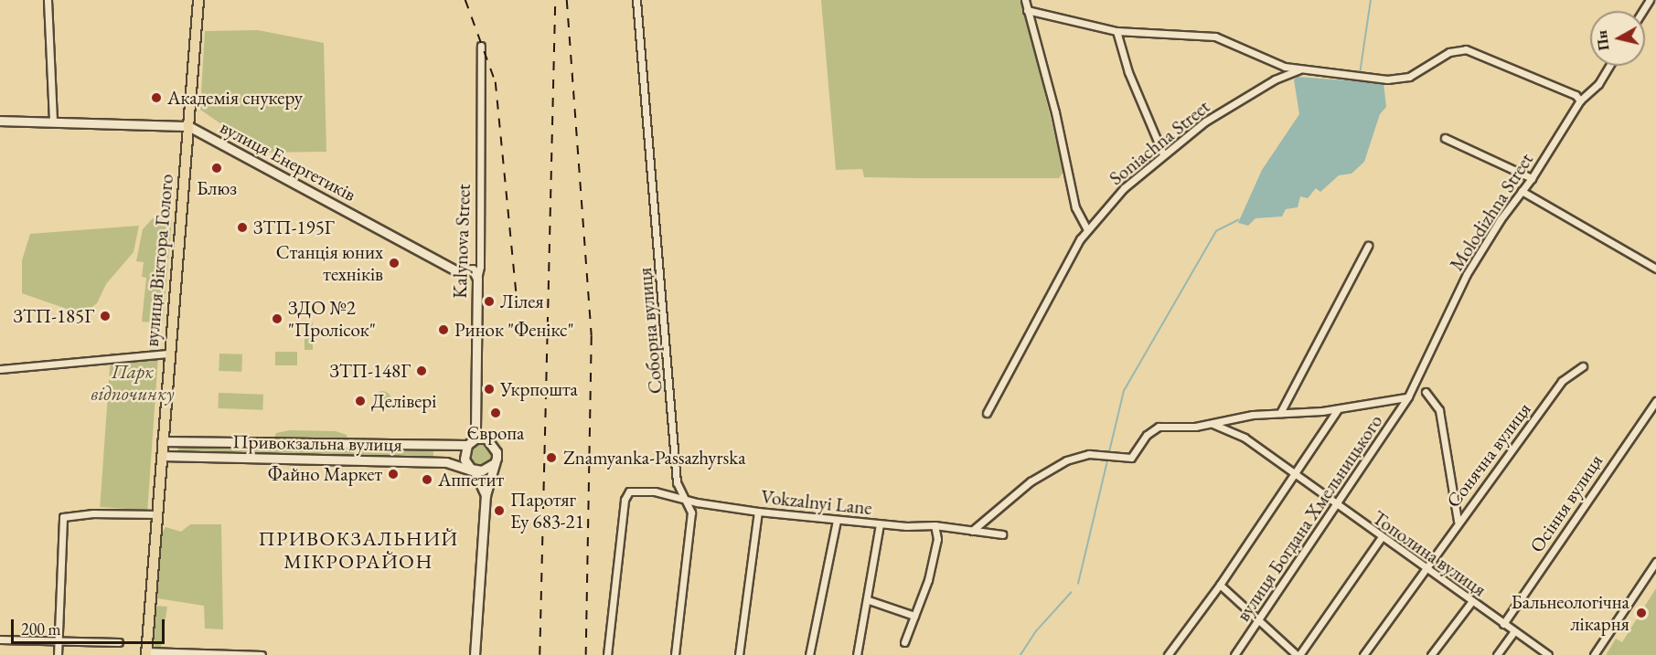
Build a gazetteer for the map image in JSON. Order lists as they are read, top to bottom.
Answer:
{
  "streets": {
    "main road": ["вулиця Віктора Голого"],
    "street": [
      "Soniachna Street",
      "вулиця Енергетиків",
      "Molodizhna Street",
      "Kalynova Street",
      "Соборна вулиця",
      "Привокзальна вулиця",
      "Сонячна вулиця",
      "Vokzalnyi Lane",
      "Осіння вулиця",
      "вулиця Богдана Хмельницького",
      "Тополина вулиця"
    ]
  },
  "crossings": [
    ["вулиця Енергетиків", "Kalynova Street"],
    ["вулиця Енергетиків", "вулиця Віктора Голого"],
    ["Molodizhna Street", "вулиця Богдана Хмельницького"],
    ["Kalynova Street", "Привокзальна вулиця"],
    ["вулиця Віктора Голого", "Привокзальна вулиця"],
    ["Соборна вулиця", "Vokzalnyi Lane"],
    ["Сонячна вулиця", "Тополина вулиця"],
    ["Осіння вулиця", "Тополина вулиця"],
    ["вулиця Богдана Хмельницького", "Тополина вулиця"]
  ],
  "districts": ["ПРИВОКЗАЛЬНИЙ МІКРОРАЙОН"],
  "parks": ["Парк відпочинку"],
  "places": [
    "Академія снукеру",
    "Блюз",
    "ЗТП-195Г",
    "Станція юних техніків",
    "Лілея",
    "ЗТП-185Г",
    "ЗДО №2 \"Пролісок\"",
    "Ринок \"Фенікс\"",
    "ЗТП-148Г",
    "Укрпошта",
    "Делівері",
    "Європа",
    "Znamyanka-Passazhyrska",
    "Файно Маркет",
    "Аппетит",
    "Паротяг Еу 683-21",
    "Бальнеологічна лікарня"
  ],
  "scale_bar": "200 m",
  "north": "left"
}
